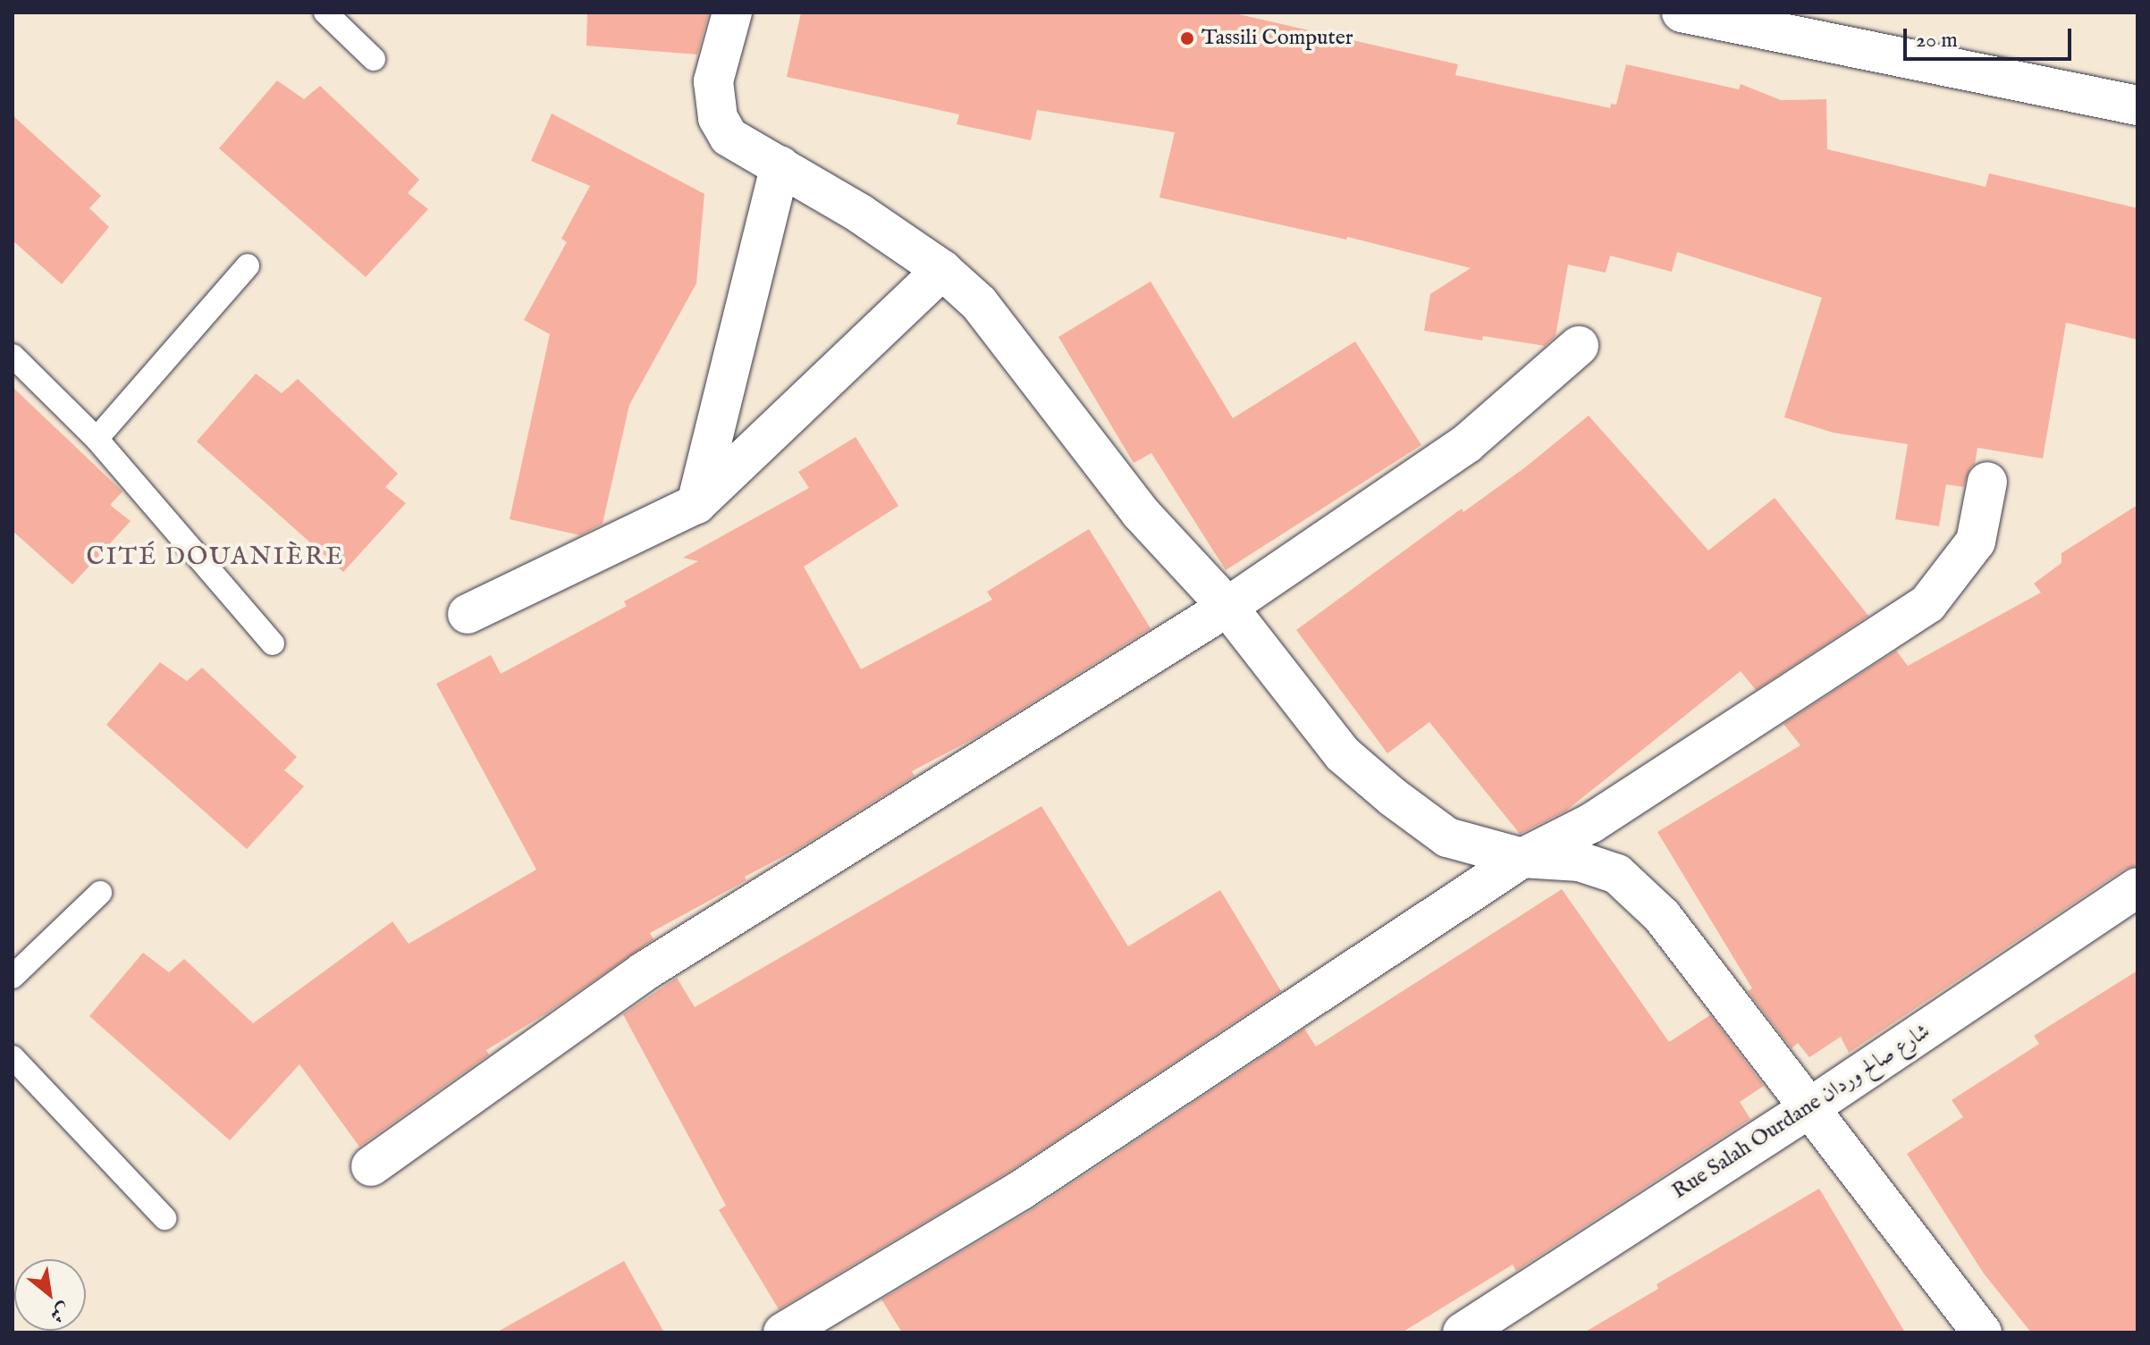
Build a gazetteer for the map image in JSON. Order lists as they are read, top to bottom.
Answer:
{
  "streets": {
    "street": ["Rue Salah Ourdane شارع صالح وردان"]
  },
  "districts": ["CITÉ DOUANIÈRE"],
  "places": ["Tassili Computer"],
  "scale_bar": "20 m",
  "north": "bottom right"
}
